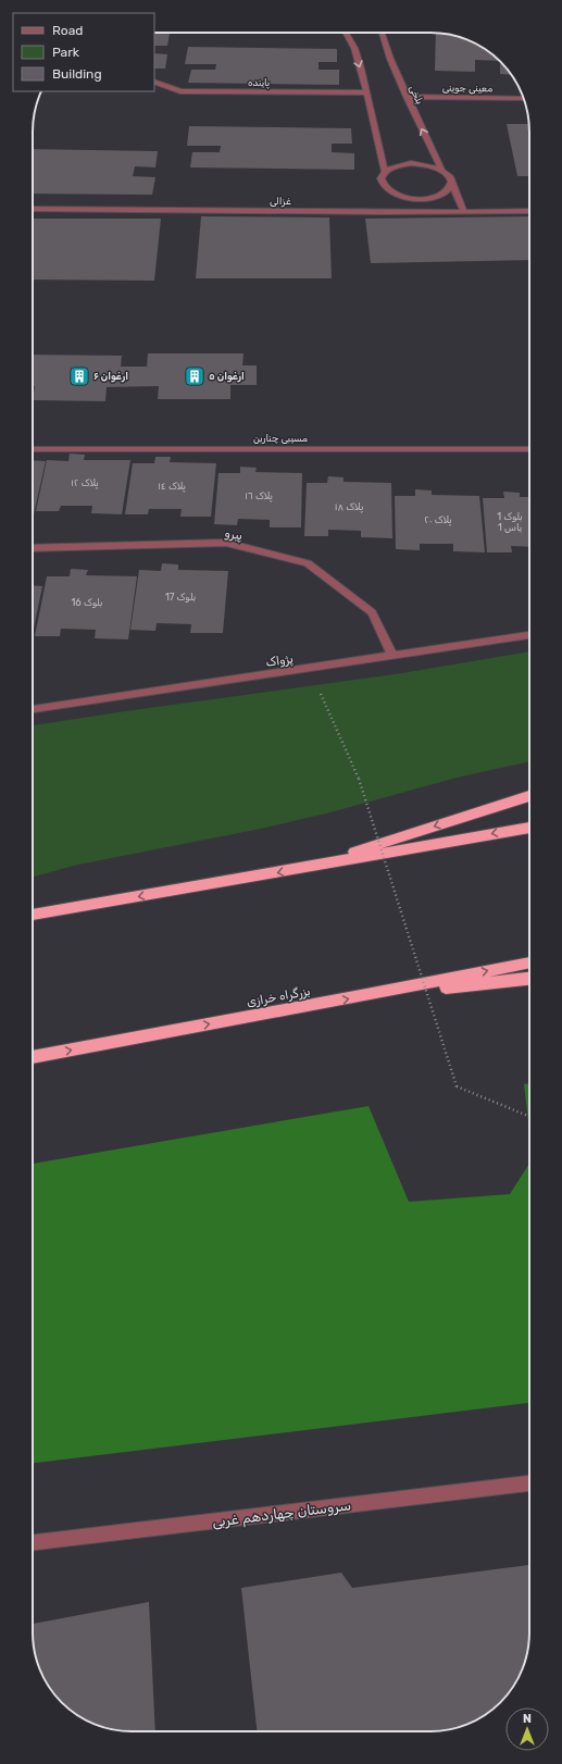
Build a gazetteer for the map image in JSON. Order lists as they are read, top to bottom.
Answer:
{
  "streets": {
    "highway": ["بزرگراه خرازی"],
    "street": [
      "پاینده",
      "معینی جوینی",
      "بلخی",
      "غزالی",
      "مسیبی چناربن",
      "پیرو",
      "پژواک",
      "سروستان چهاردهم غربی"
    ]
  },
  "crossings": [
    ["معینی جوینی", "بلخی"],
    ["پیرو", "پژواک"]
  ],
  "places": {
    "building": ["ارغوان ۶", "ارغوان ۵"]
  },
  "house_numbers": [
    "پلاک ١٢",
    "پلاک ١٤",
    "پلاک ١٦",
    "پلاک ١٨",
    "بلوک 1 یاس 1",
    "پلاک ٢٠",
    "بلوک 17",
    "بلوک 16"
  ],
  "legend": ["Road", "Park", "Building"],
  "north": "top"
}
